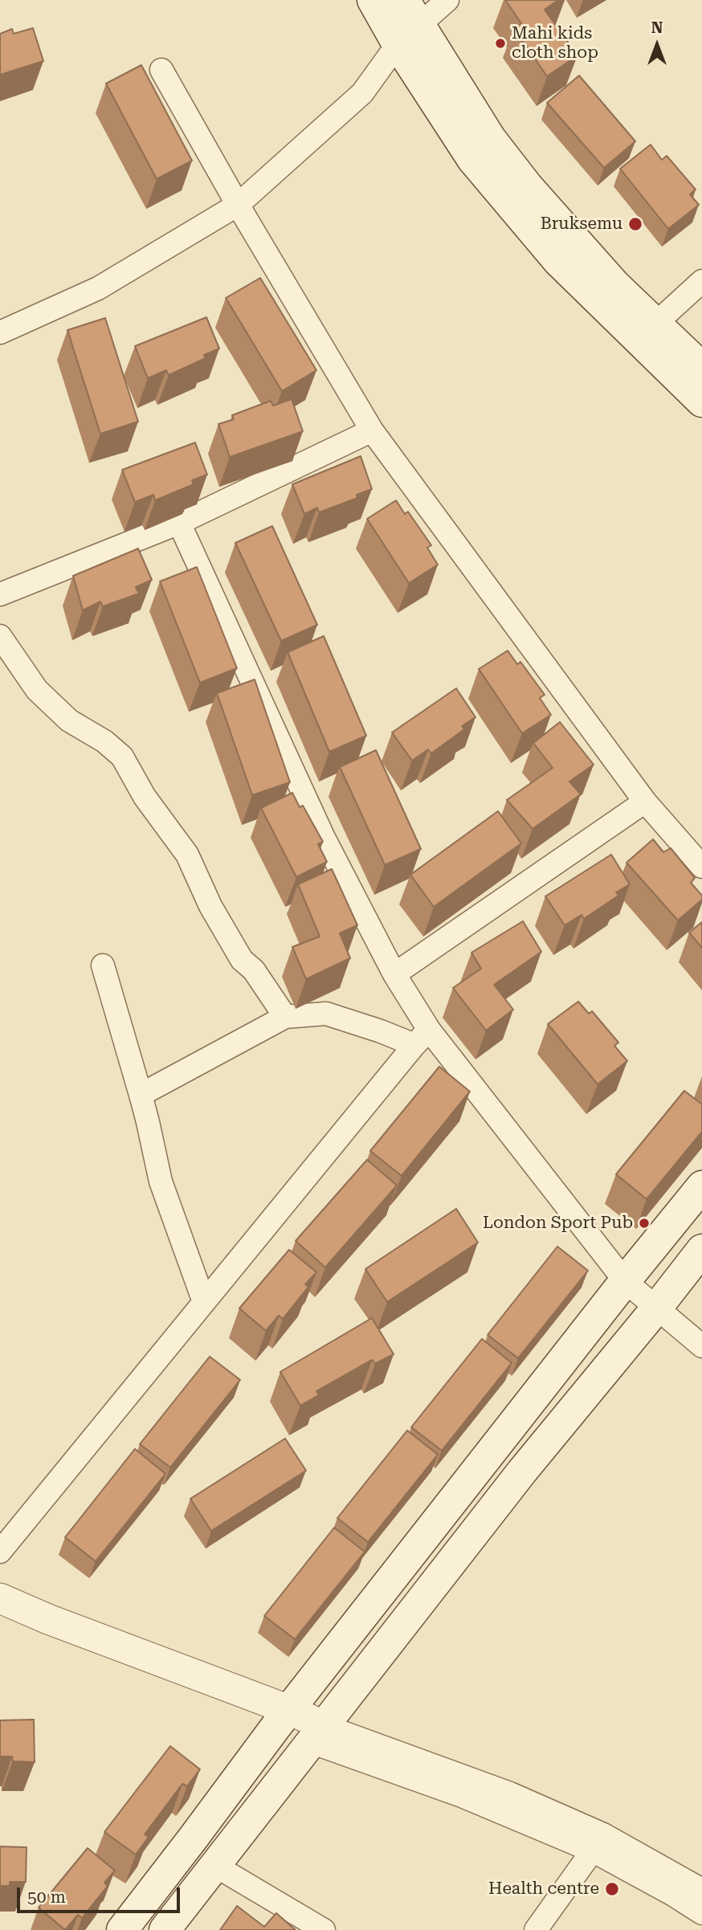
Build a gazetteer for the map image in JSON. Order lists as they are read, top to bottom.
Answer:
{
  "places": [
    "Mahi kids cloth shop",
    "Bruksemu",
    "London Sport Pub",
    "Health centre"
  ],
  "scale_bar": "50 m",
  "north": "top"
}
